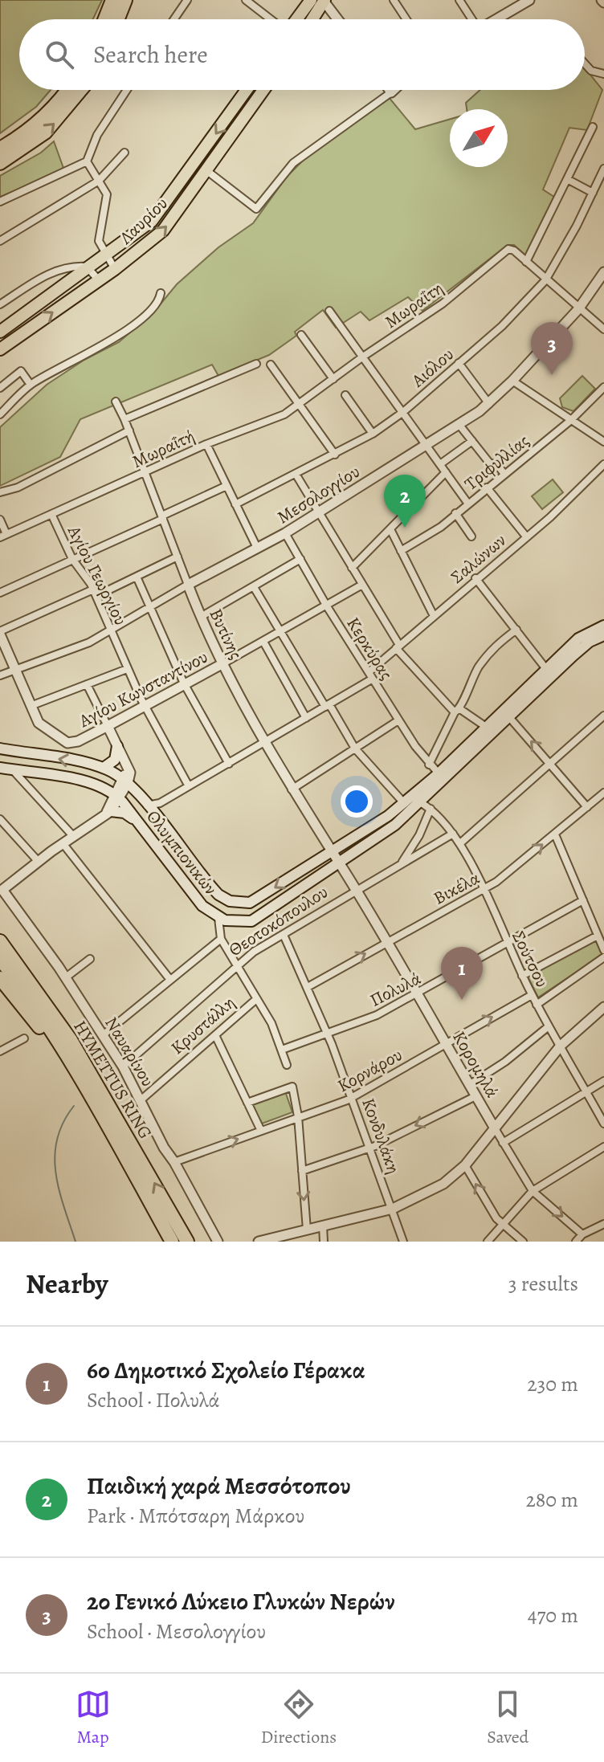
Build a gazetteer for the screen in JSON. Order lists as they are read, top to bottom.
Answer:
{
  "streets": {
    "highway": ["HYMETTUS RING"],
    "main road": ["Λαυρίου", "Ολυμπιονικών"],
    "street": [
      "Μωραΐτη",
      "Αιόλου",
      "Μωραΐτή",
      "Τριφυλλίας",
      "Μεσολογγίου",
      "Σαλώνων",
      "Αγίου Γεωργίου",
      "Βυτίνης",
      "Κερκύρας",
      "Αγίου Κωνσταντίνου",
      "Βικέλα",
      "Θεοτοκόπουλου",
      "Σούτσου",
      "Πολυλά",
      "Κρυστάλλη",
      "Ναυαρίνου",
      "Κορομηλά",
      "Κορνάρου",
      "Κονδυλάκη"
    ]
  },
  "crossings": [
    ["Μωραΐτη", "Μωραΐτή"],
    ["Μωραΐτή", "Αγίου Γεωργίου"],
    ["Μωραΐτή", "Βυτίνης"],
    ["Μεσολογγίου", "Αγίου Γεωργίου"],
    ["Μεσολογγίου", "Βυτίνης"],
    ["Μεσολογγίου", "Κερκύρας"],
    ["Σαλώνων", "Αγίου Γεωργίου"],
    ["Σαλώνων", "Βυτίνης"],
    ["Σαλώνων", "Κερκύρας"],
    ["Σαλώνων", "Ολυμπιονικών"],
    ["Αγίου Γεωργίου", "Αγίου Κωνσταντίνου"],
    ["Βυτίνης", "Αγίου Κωνσταντίνου"],
    ["Βυτίνης", "Ολυμπιονικών"],
    ["Βυτίνης", "Κορομηλά"],
    ["Κερκύρας", "Αγίου Κωνσταντίνου"],
    ["Ολυμπιονικών", "Σούτσου"],
    ["Ολυμπιονικών", "Κορομηλά"],
    ["Βικέλα", "Σούτσου"],
    ["Βικέλα", "Κορομηλά"],
    ["Βικέλα", "Κονδυλάκη"],
    ["Θεοτοκόπουλου", "Σούτσου"],
    ["Θεοτοκόπουλου", "Ναυαρίνου"],
    ["Θεοτοκόπουλου", "Κορομηλά"],
    ["Θεοτοκόπουλου", "Κονδυλάκη"],
    ["Σούτσου", "Πολυλά"],
    ["Σούτσου", "Κορνάρου"],
    ["Πολυλά", "Κορομηλά"],
    ["Πολυλά", "Κονδυλάκη"],
    ["Κρυστάλλη", "Ναυαρίνου"],
    ["Ναυαρίνου", "Κορνάρου"],
    ["Κορομηλά", "Κορνάρου"],
    ["Κορνάρου", "Κονδυλάκη"]
  ],
  "north": "top right",
  "page": {
    "search": "Search here",
    "pins": ["3", "2", "1"],
    "heading": ["Nearby", "3 results"],
    "list": [
      {
        "mark": "1",
        "name": "6ο Δημοτικό Σχολείο Γέρακα",
        "note": "School · Πολυλά",
        "value": "230 m"
      },
      {
        "mark": "2",
        "name": "Παιδική χαρά Μεσσότοπου",
        "note": "Park · Μπότσαρη Μάρκου",
        "value": "280 m"
      },
      {
        "mark": "3",
        "name": "2ο Γενικό Λύκειο Γλυκών Νερών",
        "note": "School · Μεσολογγίου",
        "value": "470 m"
      }
    ],
    "nav": ["Map", "Directions", "Saved"]
  }
}
